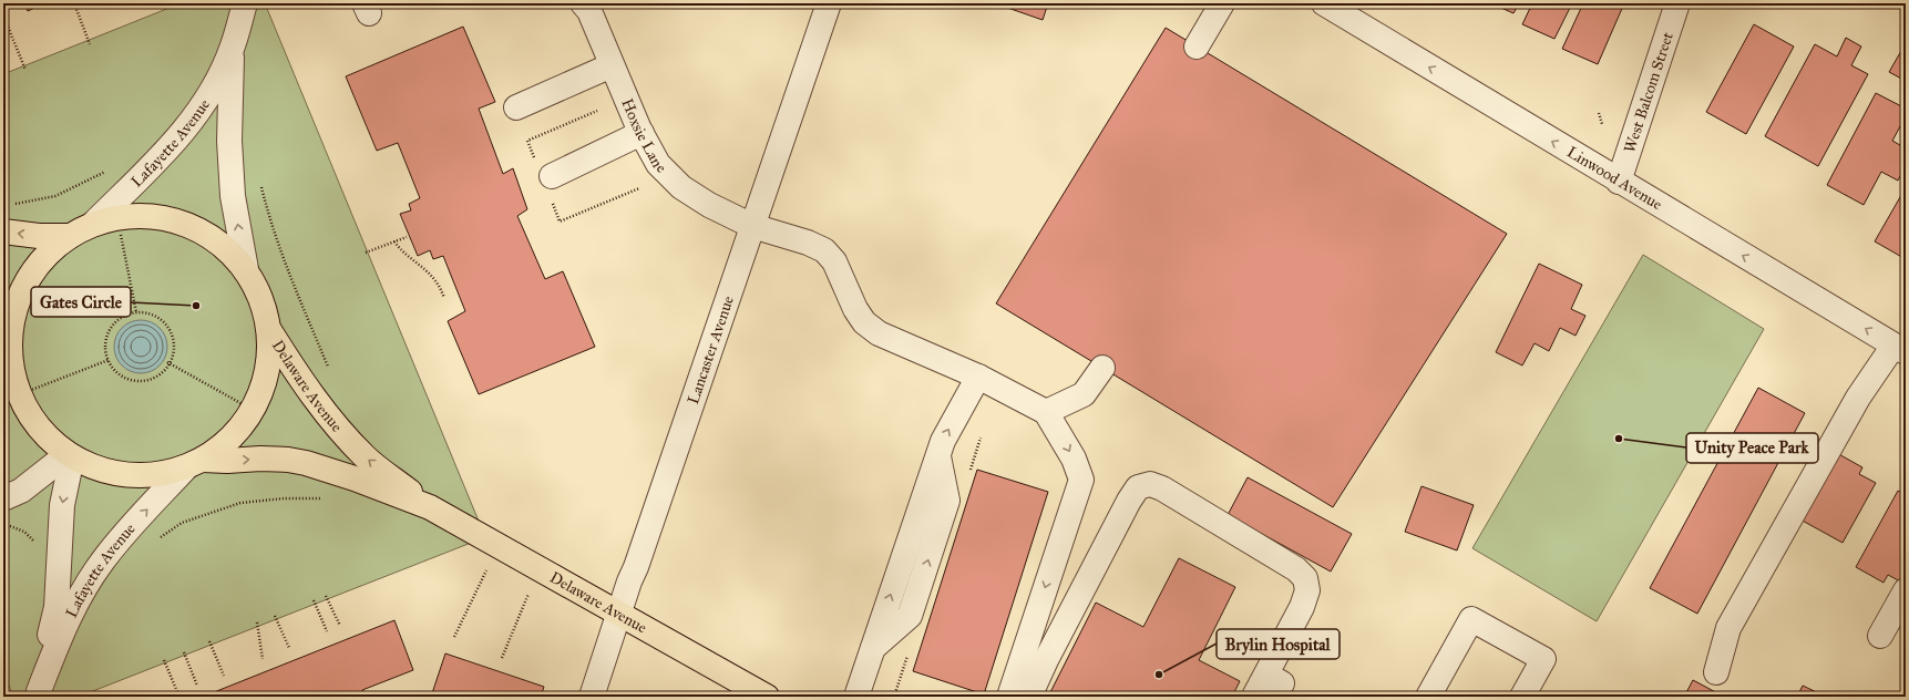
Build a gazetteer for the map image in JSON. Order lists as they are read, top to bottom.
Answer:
{
  "streets": {
    "main road": ["Delaware Avenue"],
    "street": [
      "West Balcom Street",
      "Hoxsie Lane",
      "Lafayette Avenue",
      "Linwood Avenue",
      "Lancaster Avenue"
    ]
  },
  "crossings": [
    ["West Balcom Street", "Linwood Avenue"],
    ["Hoxsie Lane", "Lancaster Avenue"],
    ["Lafayette Avenue", "Delaware Avenue"],
    ["Lancaster Avenue", "Delaware Avenue"]
  ],
  "one_way": ["Linwood Avenue"],
  "places": ["Gates Circle", "Unity Peace Park", "Brylin Hospital"]
}
